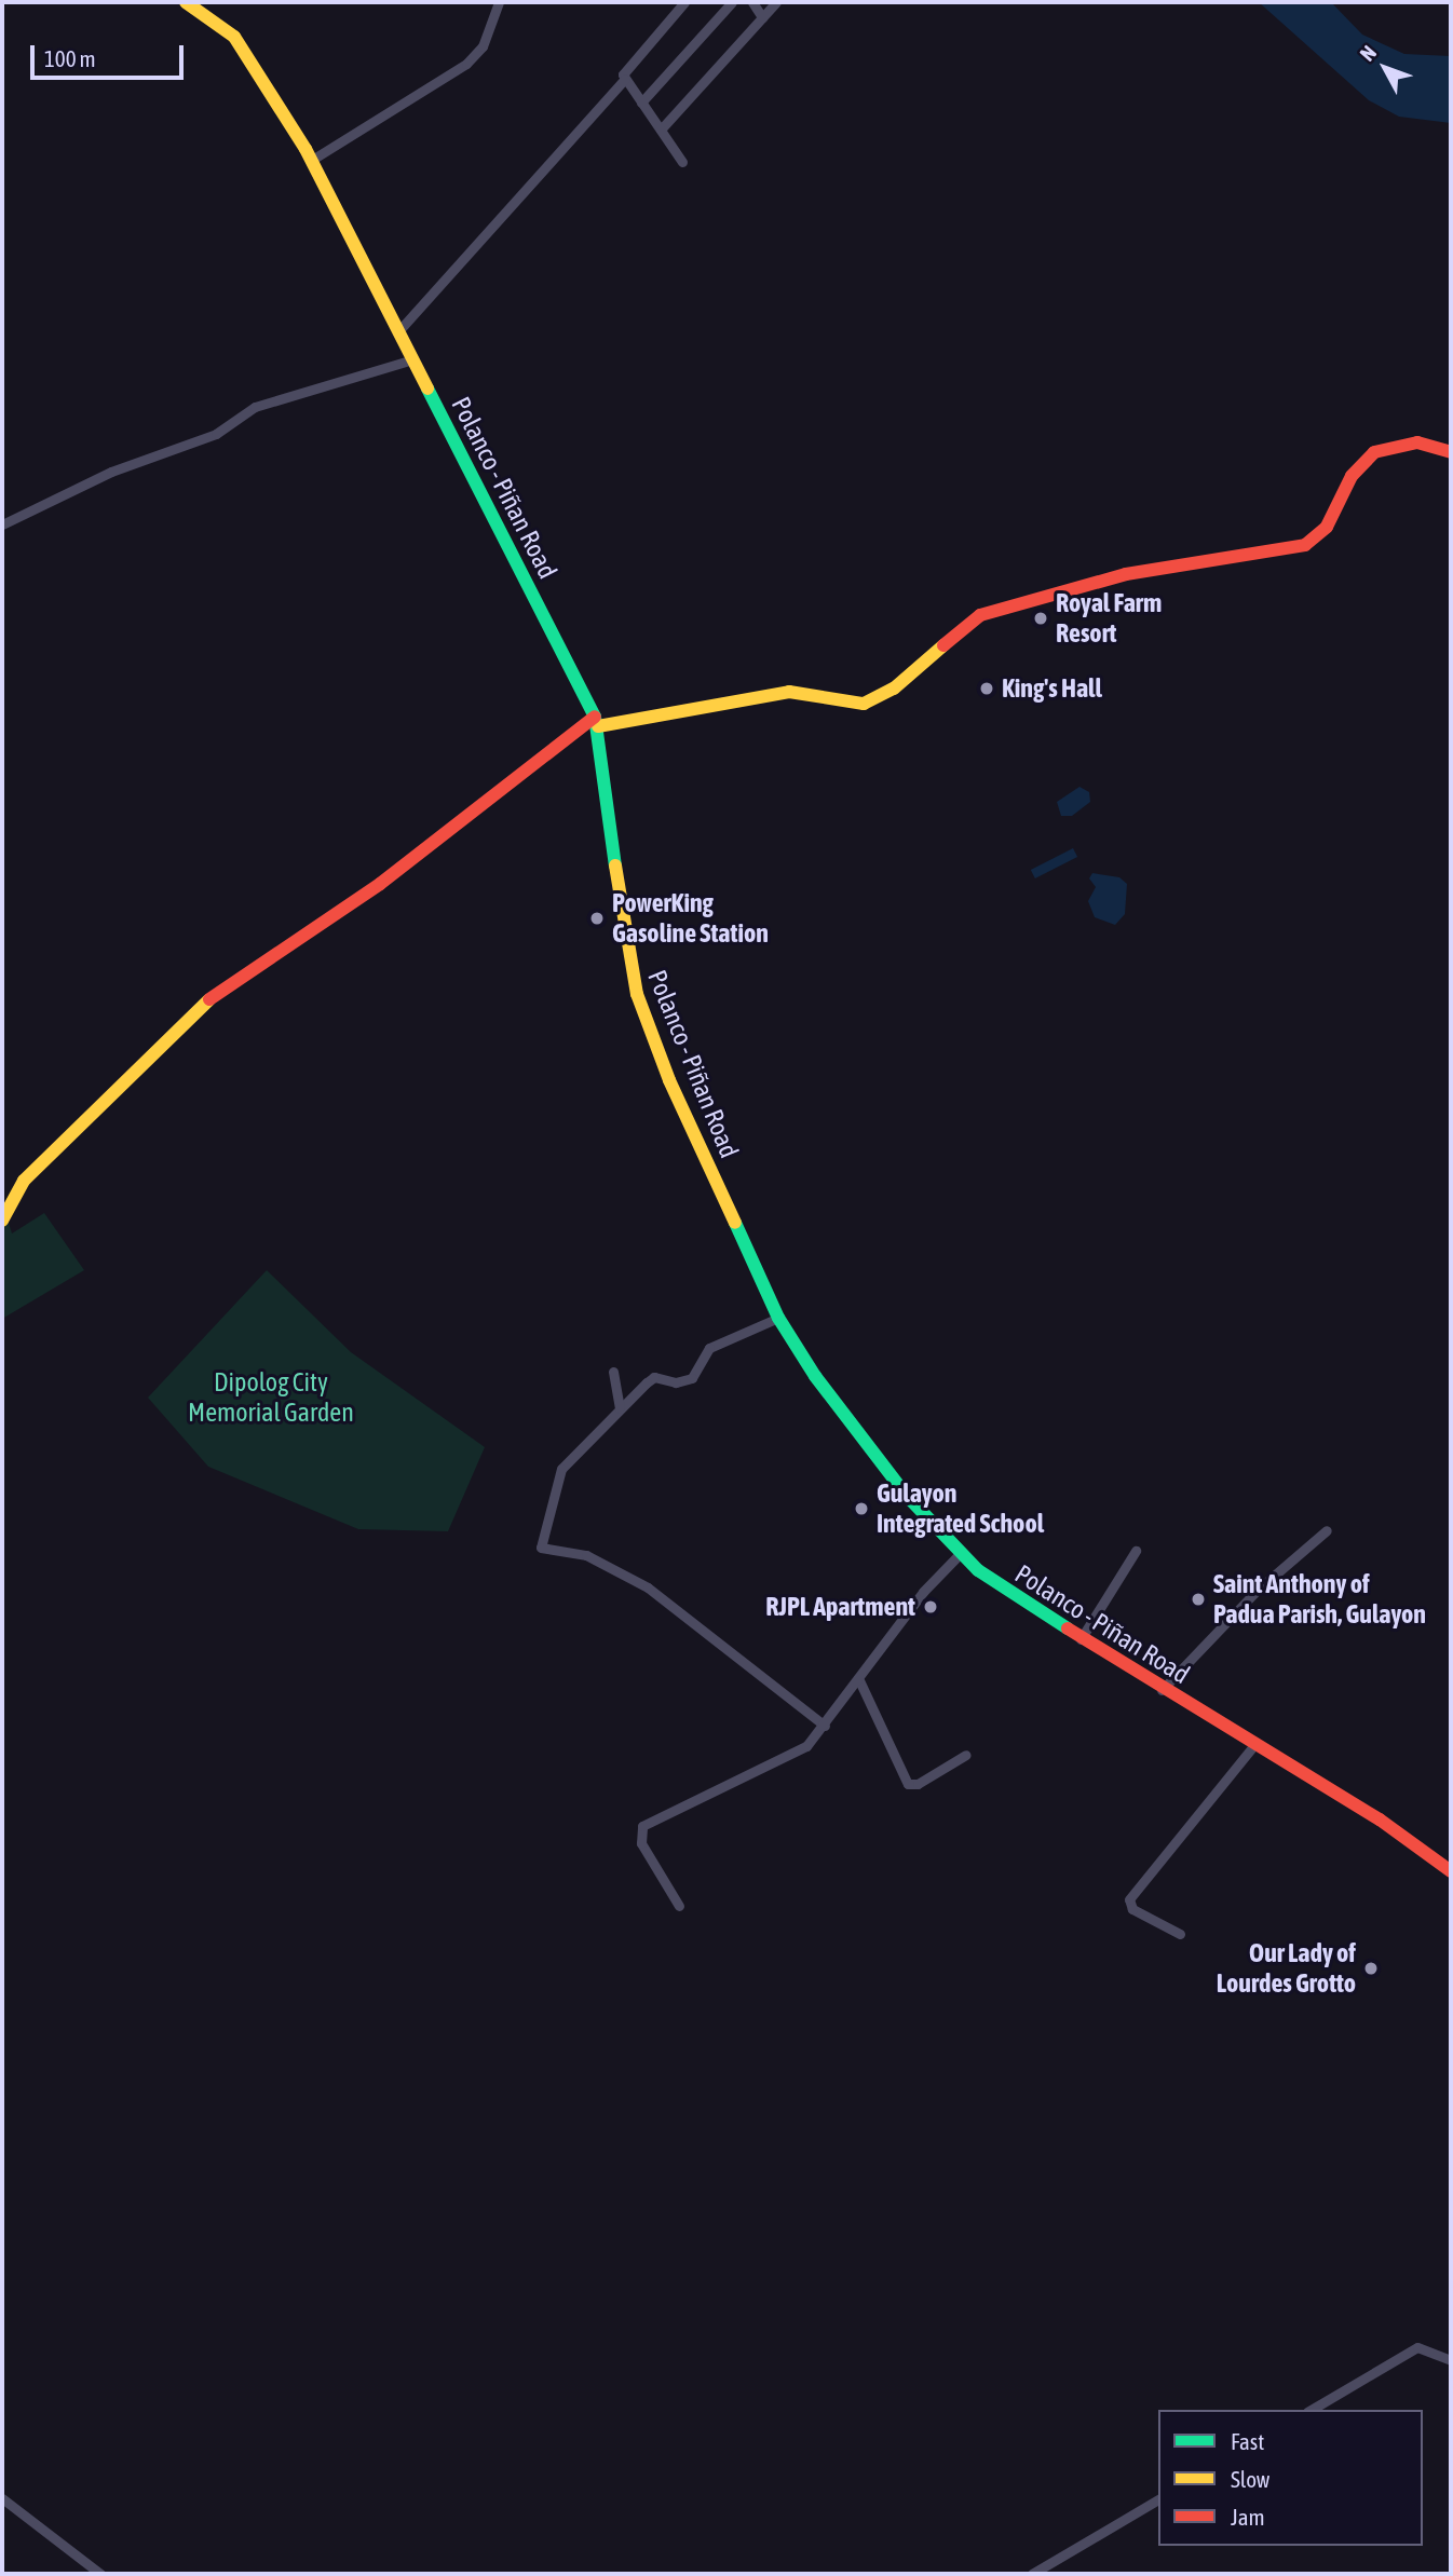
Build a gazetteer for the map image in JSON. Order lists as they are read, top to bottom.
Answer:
{
  "streets": {
    "main road": ["Polanco - Piñan Road"]
  },
  "parks": ["Dipolog City Memorial Garden"],
  "places": [
    "Royal Farm Resort",
    "King's Hall",
    "PowerKing Gasoline Station",
    "Gulayon Integrated School",
    "Saint Anthony of Padua Parish, Gulayon",
    "RJPL Apartment",
    "Our Lady of Lourdes Grotto"
  ],
  "legend": ["Fast", "Slow", "Jam"],
  "scale_bar": "100 m",
  "north": "top left"
}
